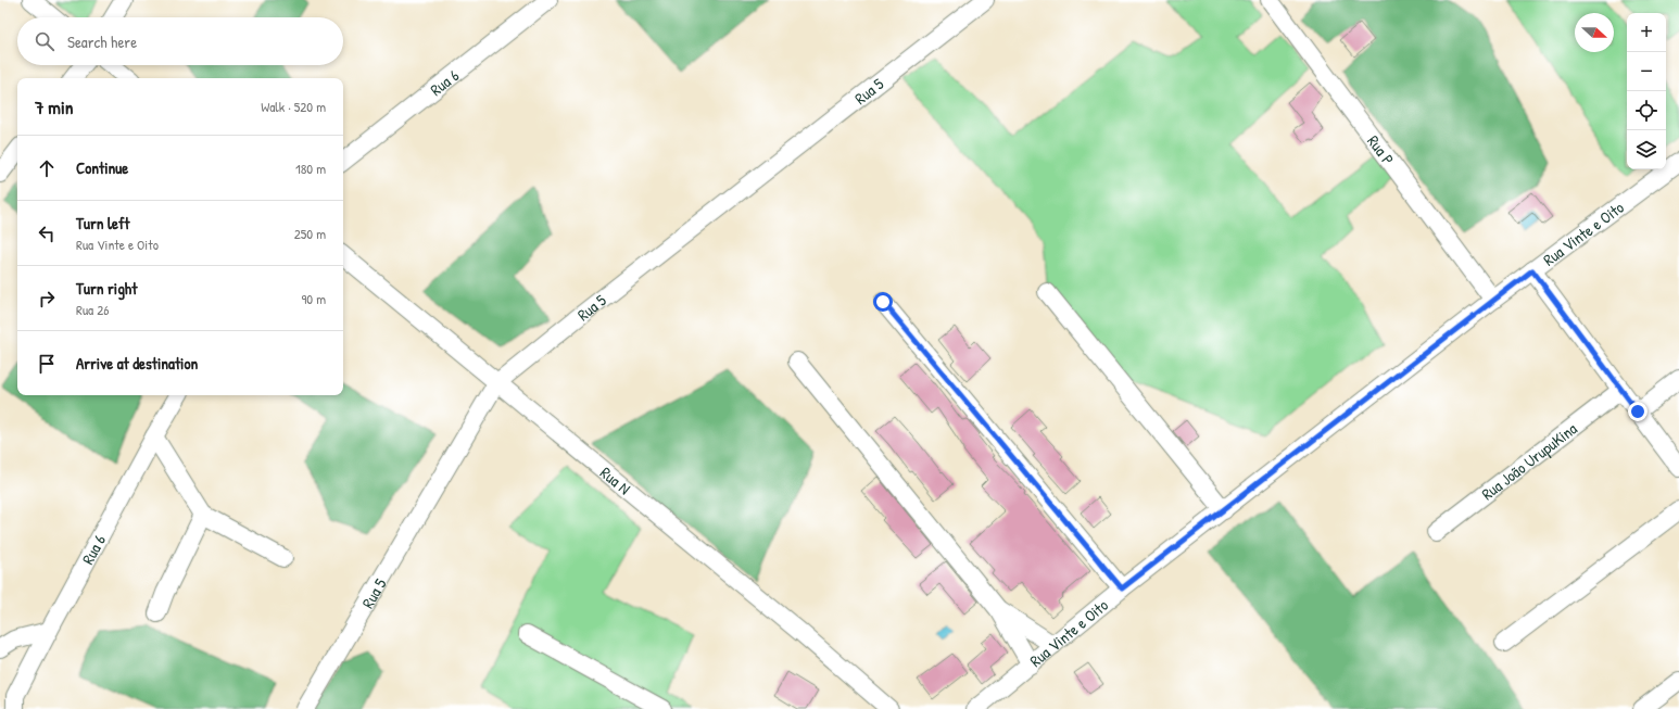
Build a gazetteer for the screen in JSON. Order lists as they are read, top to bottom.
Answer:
{
  "streets": {
    "street": [
      "Rua 6",
      "Rua 5",
      "Rua P",
      "Rua Vinte e Oito",
      "Rua João UrupuKina",
      "Rua N"
    ]
  },
  "crossings": [
    ["Rua 5", "Rua N"],
    ["Rua P", "Rua Vinte e Oito"]
  ],
  "north": "right",
  "page": {
    "map_buttons": ["+", "−"],
    "search": "Search here",
    "heading": ["7 min", "Walk · 520 m"],
    "list": [
      ["Continue", "180 m"],
      ["Turn left", "Rua Vinte e Oito", "250 m"],
      ["Turn right", "Rua 26", "90 m"],
      "Arrive at destination"
    ]
  }
}
